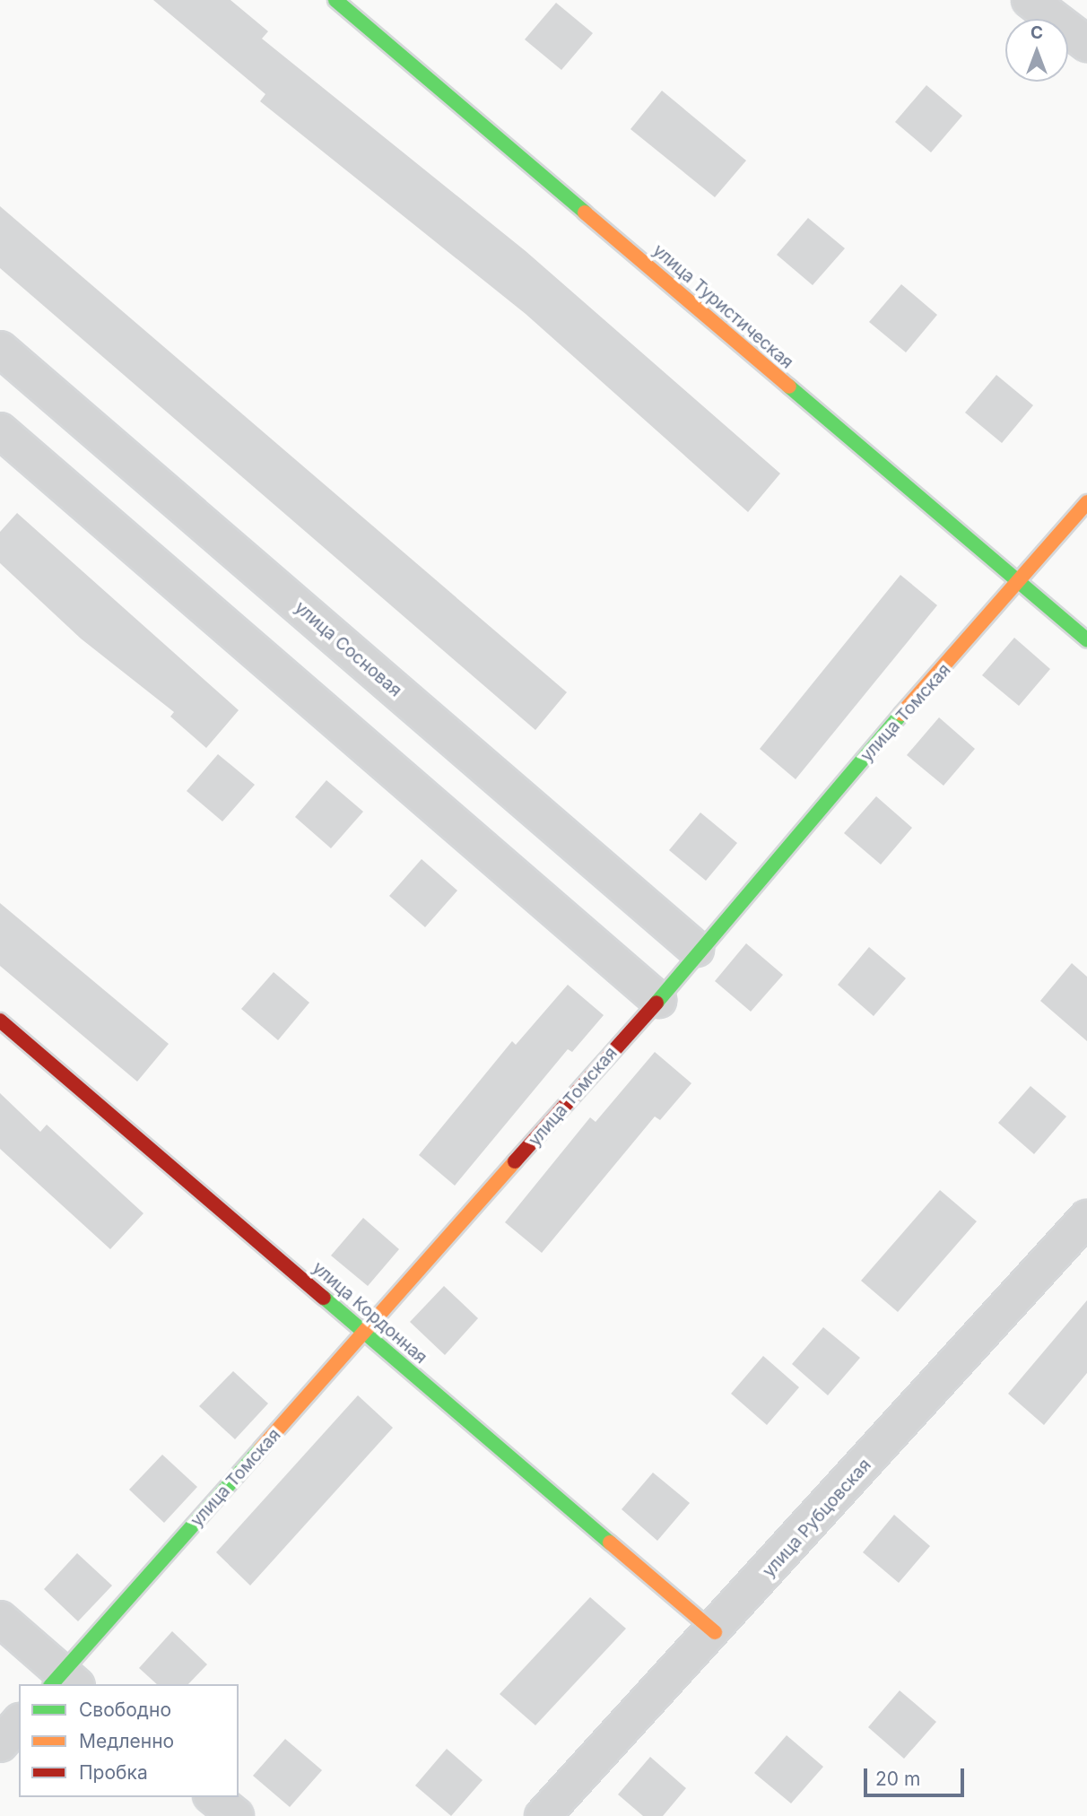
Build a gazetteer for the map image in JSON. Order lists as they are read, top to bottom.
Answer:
{
  "streets": {
    "street": [
      "улица Туристическая",
      "улица Сосновая",
      "улица Томская",
      "улица Кордонная",
      "улица Рубцовская"
    ]
  },
  "crossings": [
    ["улица Туристическая", "улица Томская"],
    ["улица Сосновая", "улица Томская"],
    ["улица Томская", "улица Кордонная"],
    ["улица Кордонная", "улица Рубцовская"]
  ],
  "legend": ["Свободно", "Медленно", "Пробка"],
  "scale_bar": "20 m",
  "north": "top"
}
